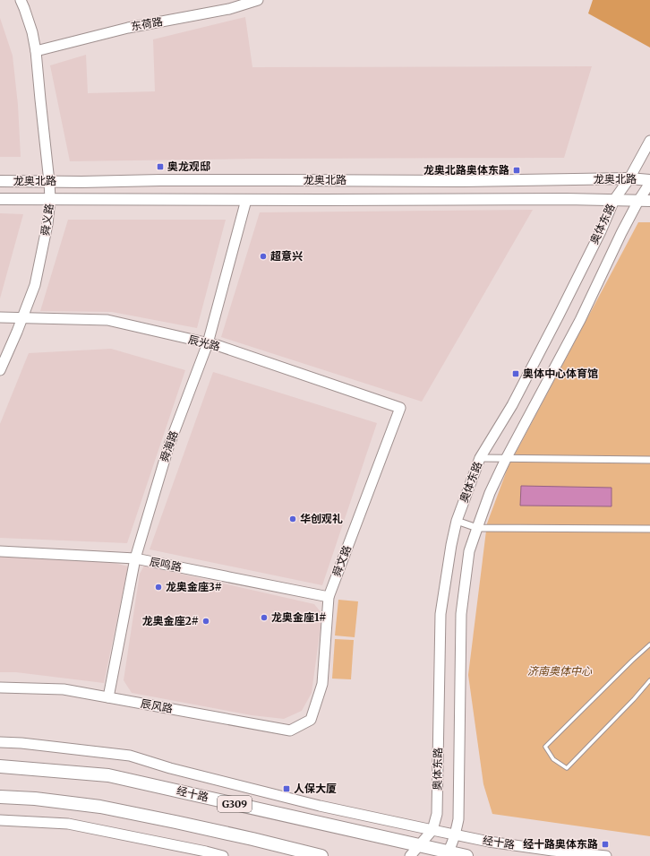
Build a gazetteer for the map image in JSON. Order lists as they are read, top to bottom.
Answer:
{
  "streets": {
    "highway": ["经十路", "G309"],
    "main road": ["龙奥北路"],
    "street": [
      "东荷路",
      "舜义路",
      "奥体东路",
      "辰光路",
      "舜海路",
      "舜文路",
      "辰鸣路",
      "辰风路"
    ]
  },
  "crossings": [
    ["东荷路", "舜义路"],
    ["龙奥北路", "舜义路"],
    ["龙奥北路", "奥体东路"],
    ["龙奥北路", "舜海路"],
    ["舜义路", "辰光路"],
    ["奥体东路", "经十路"],
    ["辰光路", "舜海路"],
    ["辰光路", "舜文路"],
    ["舜海路", "辰鸣路"],
    ["舜海路", "辰风路"],
    ["舜文路", "辰鸣路"],
    ["舜文路", "辰风路"]
  ],
  "parks": ["济南奥体中心"],
  "places": {
    "transit": [
      "奥龙观邸",
      "龙奥北路奥体东路",
      "奥体中心体育馆",
      "人保大厦",
      "经十路奥体东路"
    ],
    "other": [
      "超意兴",
      "华创观礼",
      "龙奥金座3#",
      "龙奥金座1#",
      "龙奥金座2#"
    ]
  }
}
